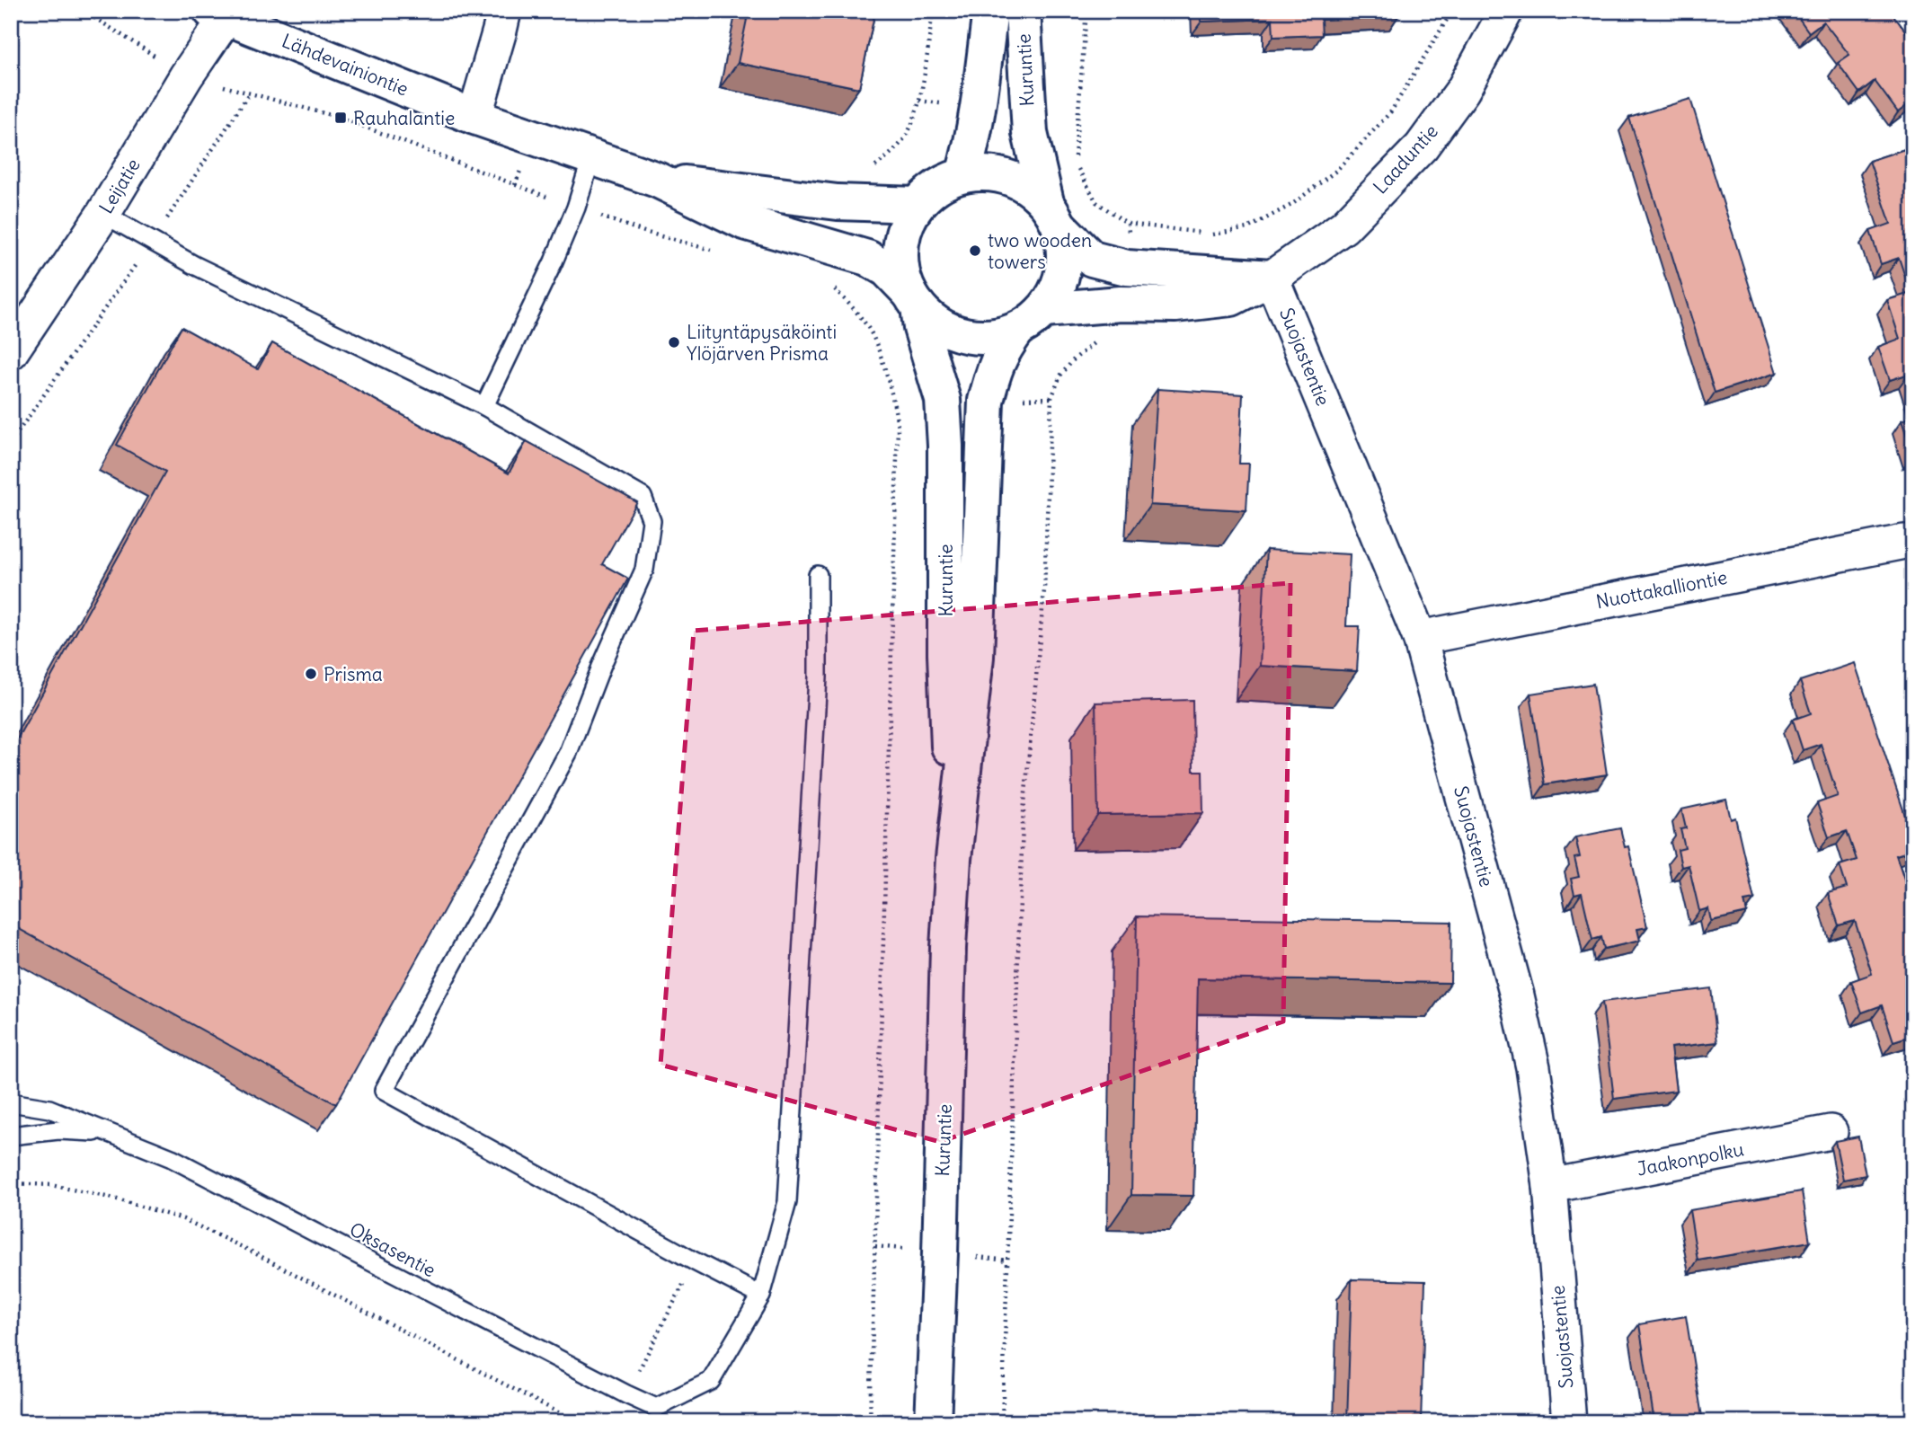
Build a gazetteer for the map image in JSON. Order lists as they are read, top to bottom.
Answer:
{
  "streets": {
    "main road": ["Lähdevainiontie", "Kuruntie", "Laaduntie"],
    "street": [
      "Leijatie",
      "Suojastentie",
      "Nuottakalliontie",
      "Jaakonpolku"
    ],
    "lane": ["Oksasentie"]
  },
  "crossings": [
    ["Lähdevainiontie", "Kuruntie"],
    ["Lähdevainiontie", "Laaduntie"],
    ["Lähdevainiontie", "Leijatie"],
    ["Kuruntie", "Laaduntie"],
    ["Laaduntie", "Suojastentie"],
    ["Suojastentie", "Nuottakalliontie"],
    ["Suojastentie", "Jaakonpolku"]
  ],
  "places": {
    "transit": ["Rauhalantie"],
    "other": ["two wooden towers", "Liityntäpysäköinti Ylöjärven Prisma", "Prisma"]
  }
}
